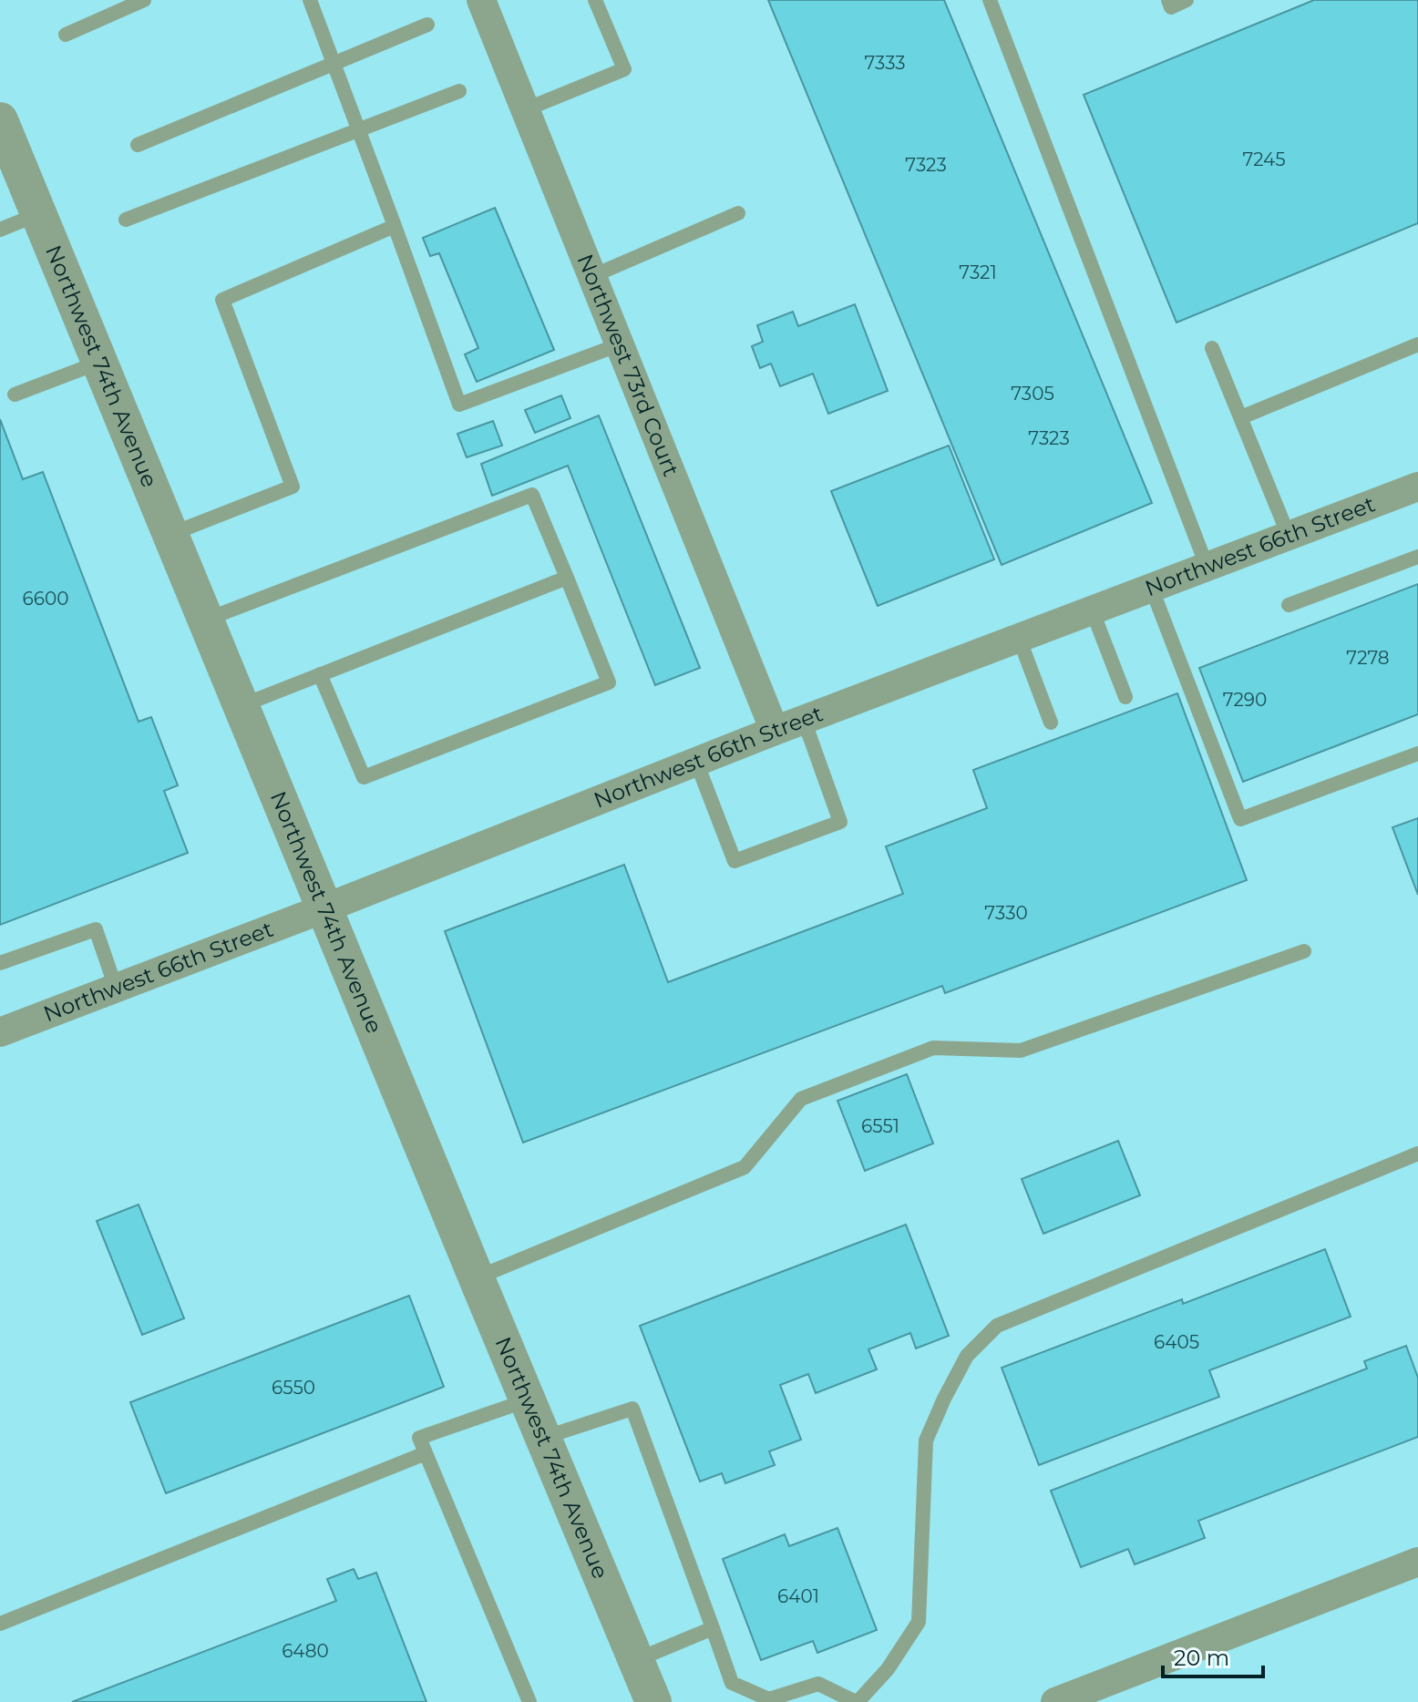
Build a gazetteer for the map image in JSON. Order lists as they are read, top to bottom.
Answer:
{
  "streets": {
    "street": ["Northwest 74th Avenue", "Northwest 73rd Court", "Northwest 66th Street"]
  },
  "crossings": [
    ["Northwest 74th Avenue", "Northwest 66th Street"],
    ["Northwest 73rd Court", "Northwest 66th Street"]
  ],
  "house_numbers": [
    "7333",
    "7245",
    "7323",
    "7321",
    "7305",
    "7323",
    "6600",
    "7278",
    "7290",
    "7330",
    "6551",
    "6405",
    "6550",
    "6401",
    "6480"
  ],
  "scale_bar": "20 m"
}
